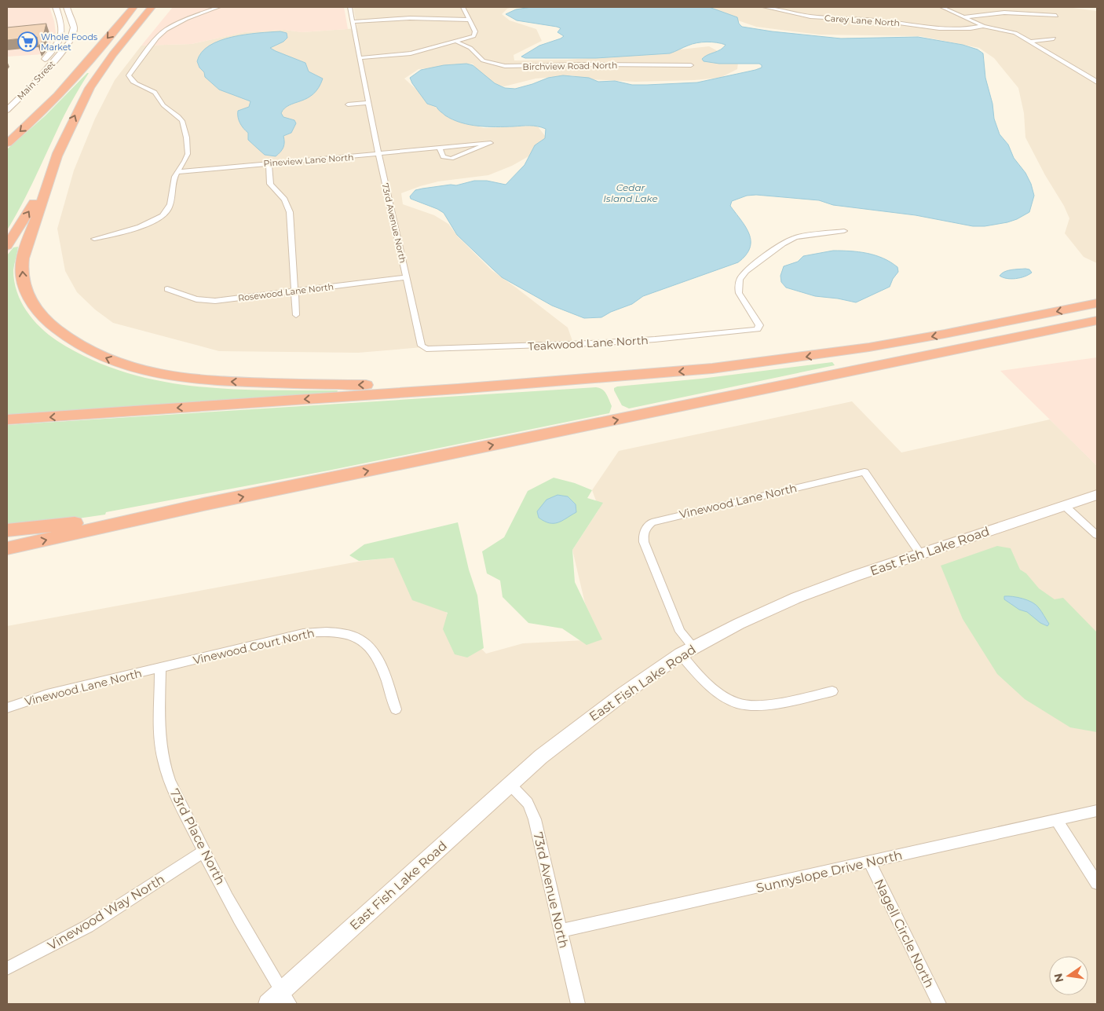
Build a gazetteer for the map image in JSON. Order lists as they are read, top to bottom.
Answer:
{
  "streets": {
    "street": [
      "Carey Lane North",
      "Birchview Road North",
      "Main Street",
      "Pineview Lane North",
      "73rd Avenue North",
      "Rosewood Lane North",
      "Teakwood Lane North",
      "Vinewood Lane North",
      "East Fish Lake Road",
      "Vinewood Court North",
      "73rd Place North",
      "Sunnyslope Drive North",
      "Vinewood Way North",
      "Nagell Circle North"
    ]
  },
  "crossings": [
    ["Pineview Lane North", "73rd Avenue North"],
    ["73rd Avenue North", "Rosewood Lane North"],
    ["73rd Avenue North", "Teakwood Lane North"],
    ["73rd Avenue North", "East Fish Lake Road"],
    ["73rd Avenue North", "Sunnyslope Drive North"],
    ["Vinewood Lane North", "East Fish Lake Road"],
    ["Vinewood Lane North", "Vinewood Court North"],
    ["Vinewood Lane North", "73rd Place North"],
    ["East Fish Lake Road", "73rd Place North"],
    ["Vinewood Court North", "73rd Place North"],
    ["73rd Place North", "Vinewood Way North"],
    ["Sunnyslope Drive North", "Nagell Circle North"]
  ],
  "water": ["Cedar Island Lake"],
  "places": {
    "supermarket": ["Whole Foods Market"]
  },
  "north": "left"
}
